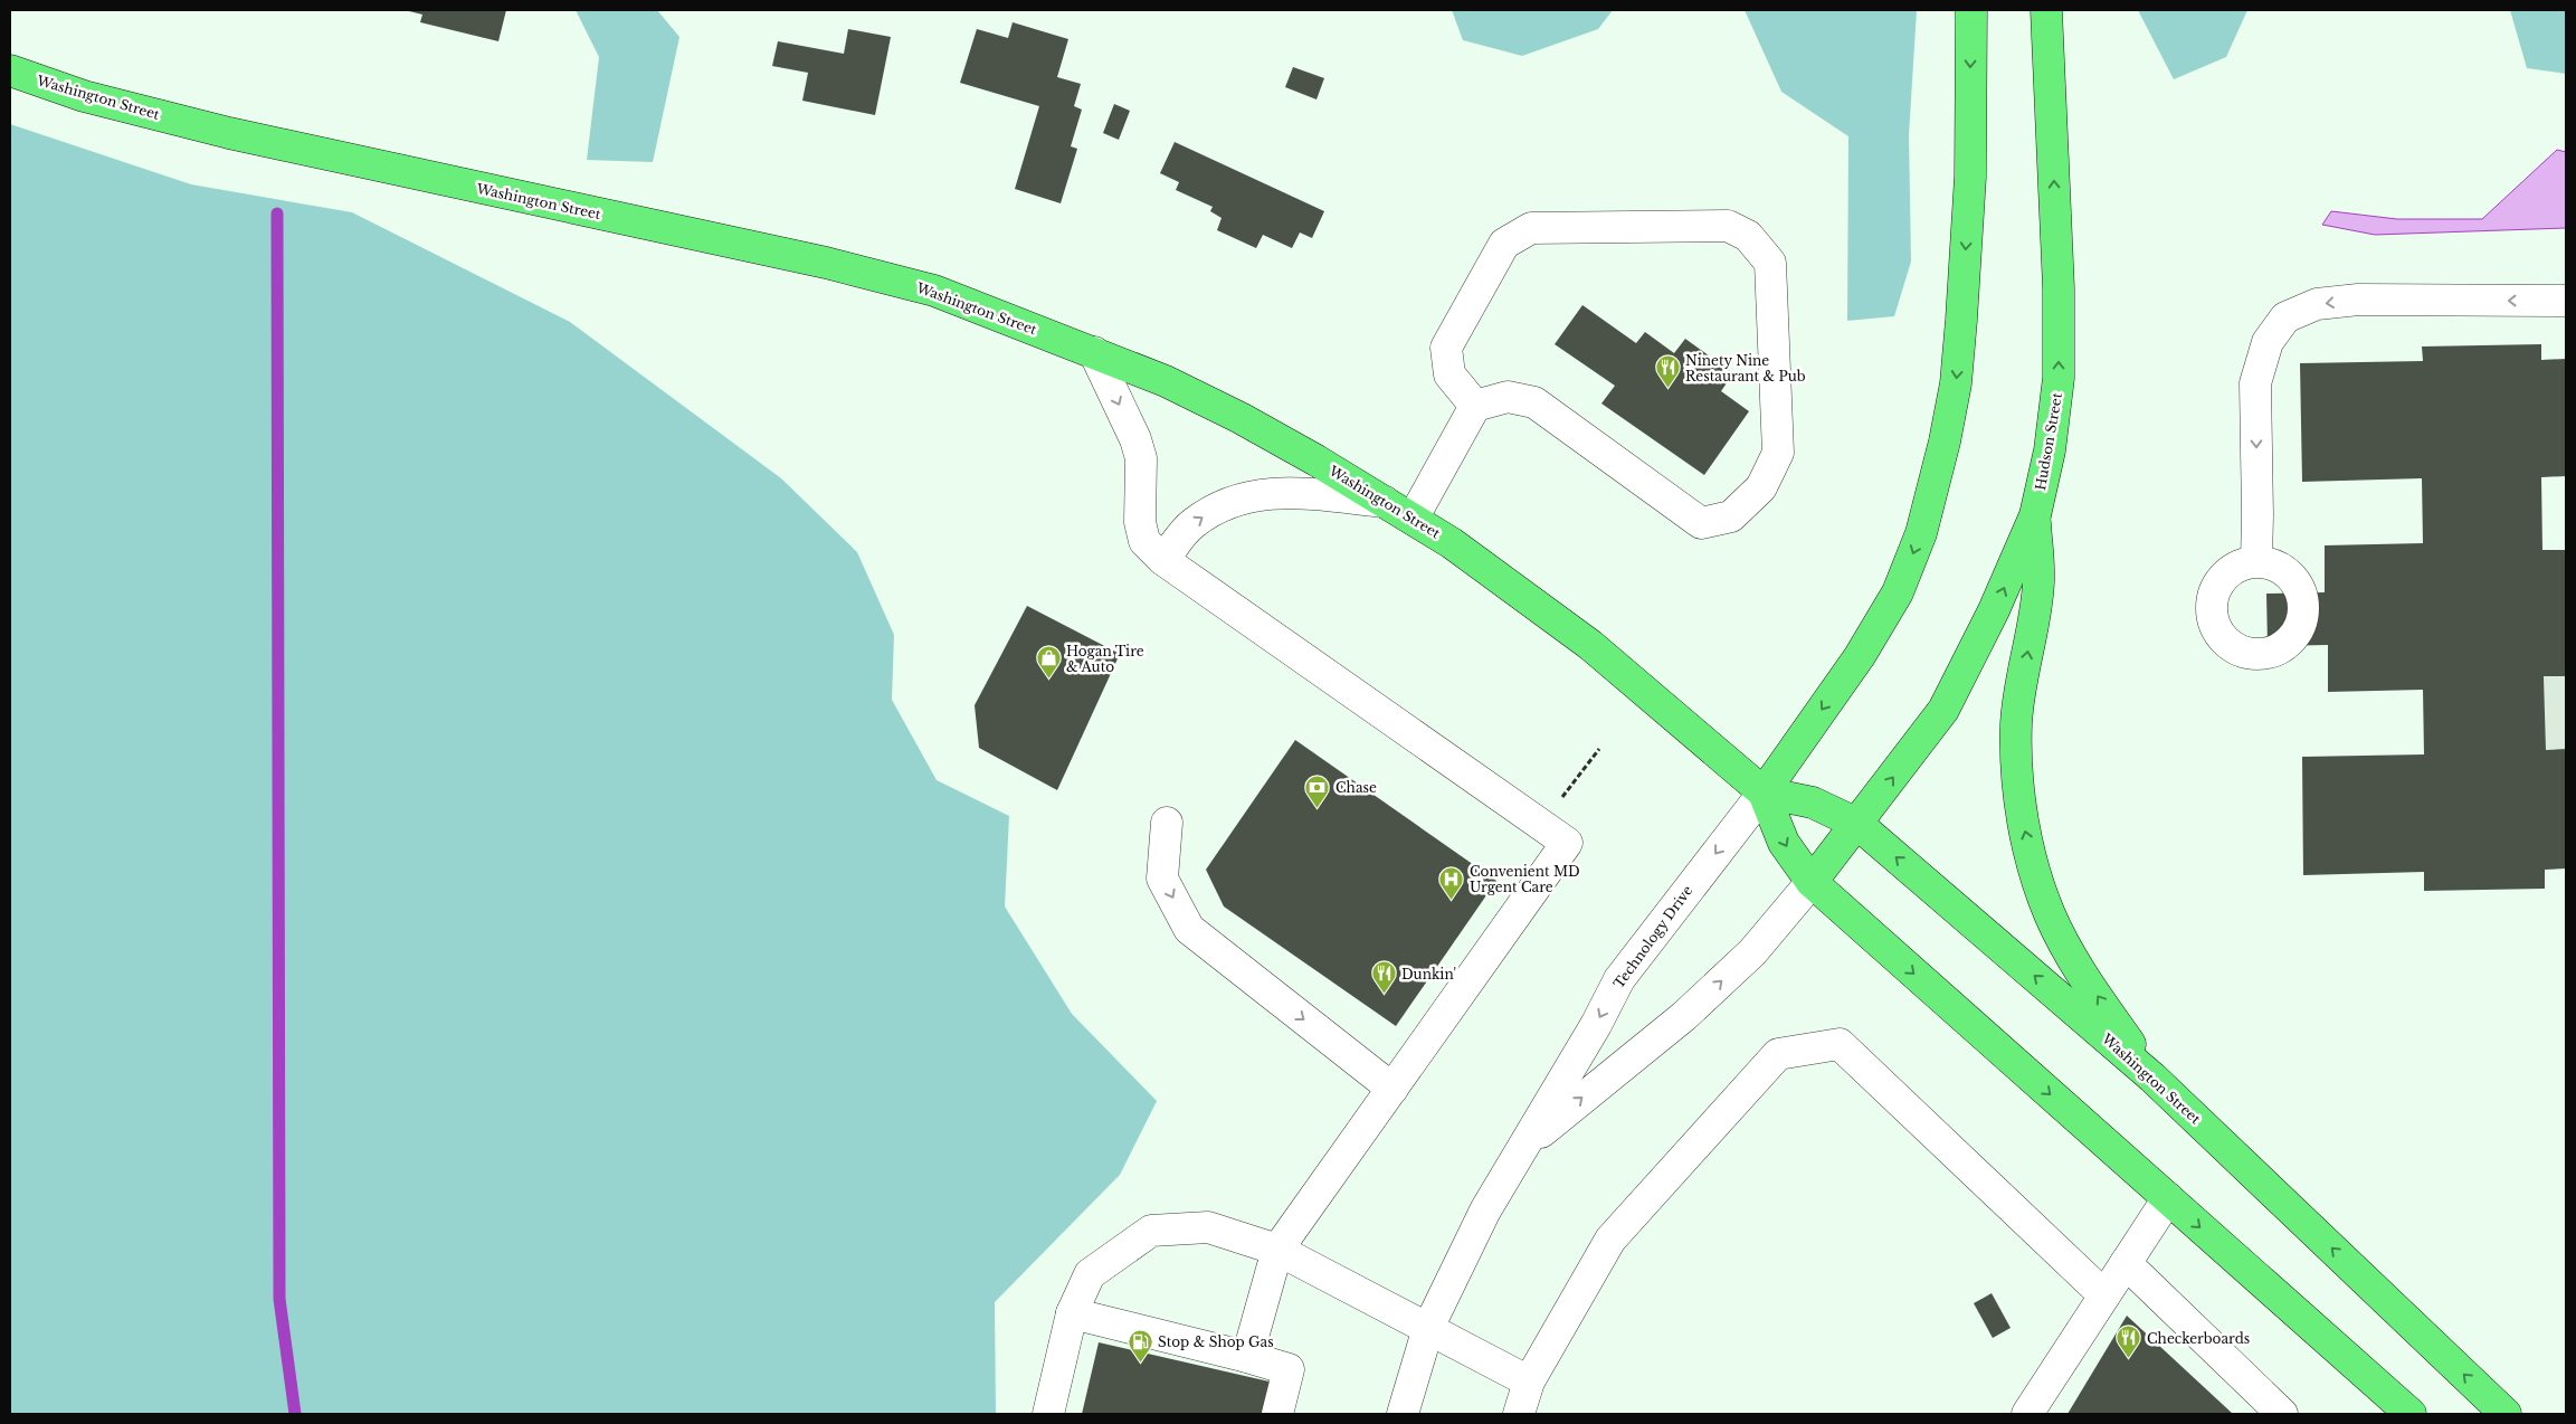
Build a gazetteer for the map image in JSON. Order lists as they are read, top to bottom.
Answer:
{
  "streets": {
    "main road": ["Washington Street", "Hudson Street"],
    "street": ["Technology Drive"]
  },
  "crossings": [
    ["Washington Street", "Hudson Street"],
    ["Washington Street", "Technology Drive"],
    ["Hudson Street", "Technology Drive"]
  ],
  "places": {
    "restaurant": ["Ninety Nine Restaurant & Pub", "Dunkin'", "Checkerboards"],
    "shop": ["Hogan Tire & Auto"],
    "bank": ["Chase"],
    "hospital": ["Convenient MD Urgent Care"],
    "fuel station": ["Stop & Shop Gas"]
  }
}
